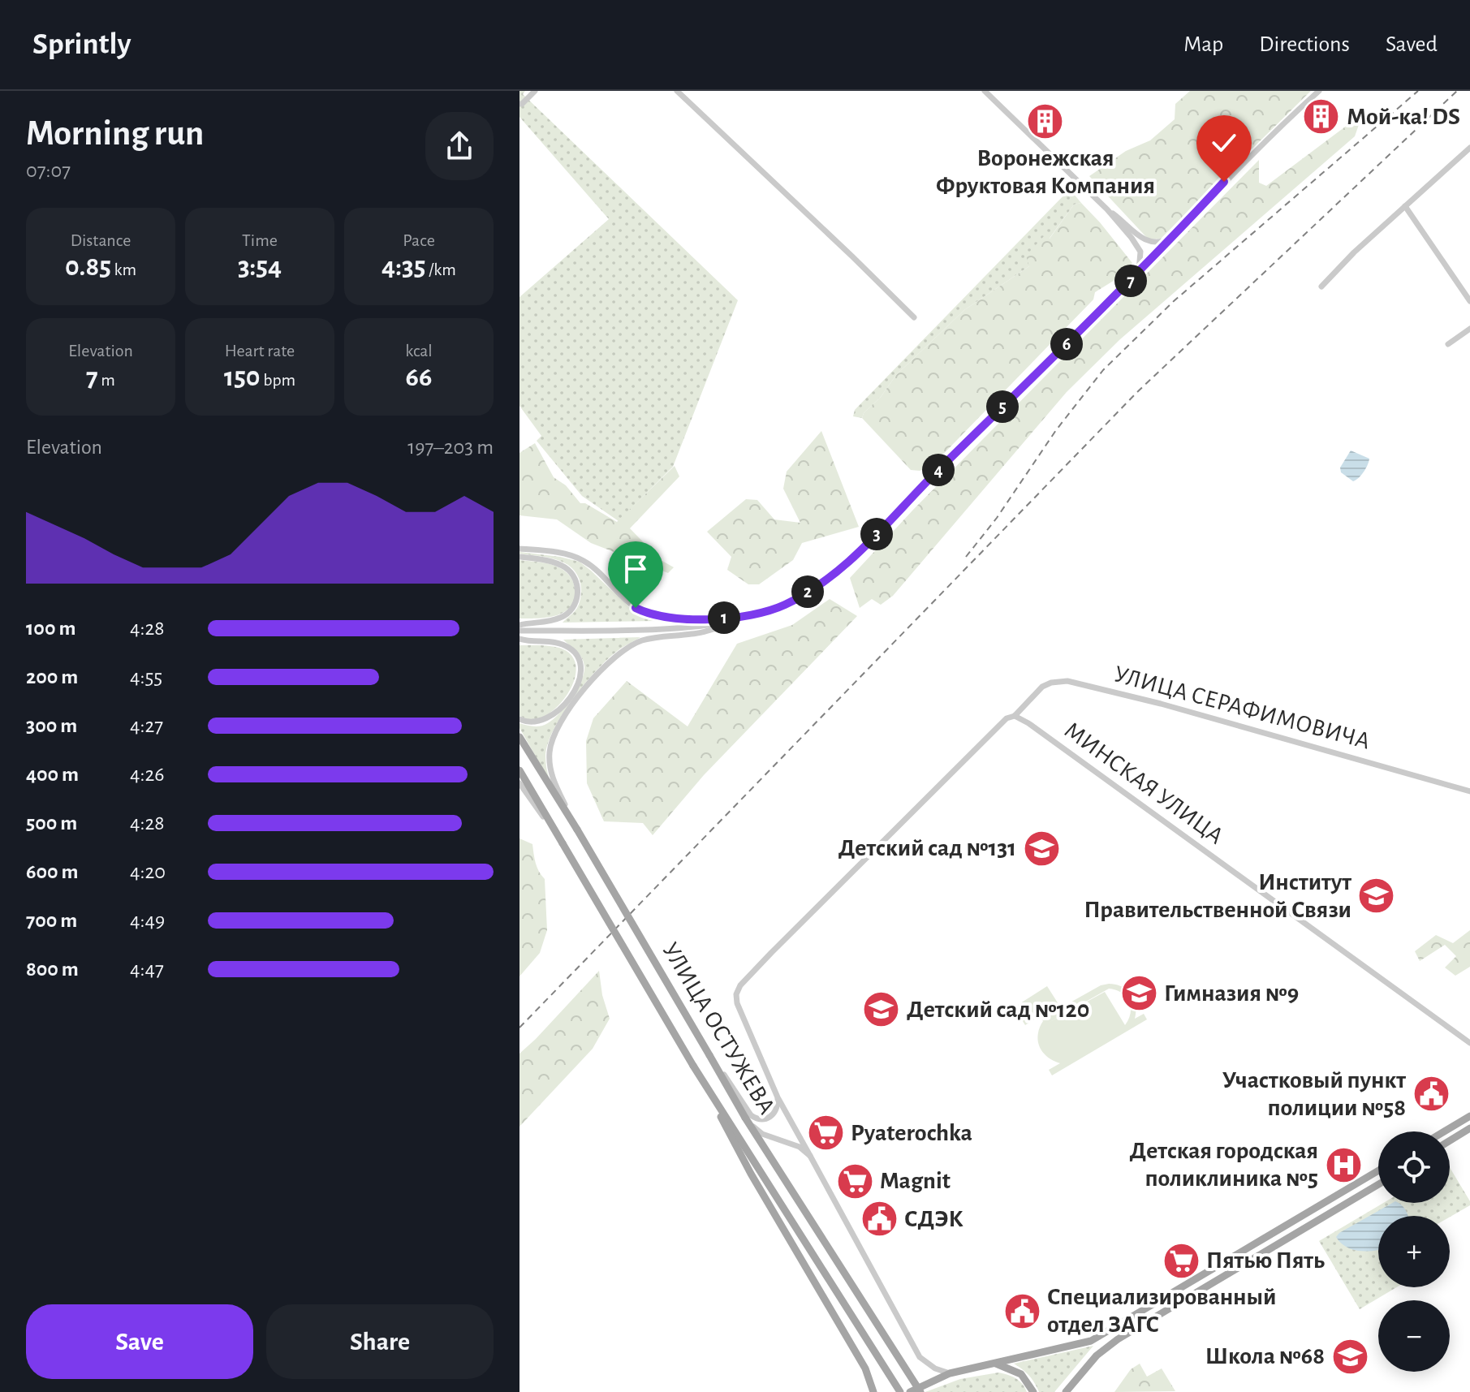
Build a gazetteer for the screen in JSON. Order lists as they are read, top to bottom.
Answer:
{
  "streets": {
    "main road": ["УЛИЦА ОСТУЖЕВА"],
    "street": ["УЛИЦА СЕРАФИМОВИЧА", "МИНСКАЯ УЛИЦА"]
  },
  "crossings": [
    ["УЛИЦА СЕРАФИМОВИЧА", "МИНСКАЯ УЛИЦА"],
    ["УЛИЦА СЕРАФИМОВИЧА", "УЛИЦА ОСТУЖЕВА"],
    ["МИНСКАЯ УЛИЦА", "УЛИЦА ОСТУЖЕВА"]
  ],
  "places": {
    "building": ["Мой-ка! DS", "Воронежская Фруктовая Компания"],
    "school or university": [
      "Детский сад №131",
      "Институт Правительственной Связи",
      "Гимназия №9",
      "Детский сад №120",
      "Школа №68"
    ],
    "public building": ["Участковый пункт полиции №58", "СДЭК", "Специализированный отдел ЗАГС"],
    "supermarket": ["Pyaterochka", "Magnit", "Пятью Пять"],
    "hospital": ["Детская городская поликлиника №5"]
  },
  "page": {
    "header": "Sprintly",
    "nav": ["Map", "Directions", "Saved"],
    "heading": ["Morning run", "07:07"],
    "stats": [
      ["Distance", "0.85 km"],
      ["Time", "3:54"],
      ["Pace", "4:35 /km"],
      ["Elevation", "7 m"],
      ["Heart rate", "150 bpm"],
      ["kcal", "66"]
    ],
    "pins": [
      "7",
      "6",
      "5",
      "4",
      "3",
      "2",
      "1"
    ],
    "chart": ["Elevation", "197–203 m"],
    "list": [
      {
        "name": "100 m",
        "note": "4:28"
      },
      {
        "name": "200 m",
        "note": "4:55"
      },
      {
        "name": "300 m",
        "note": "4:27"
      },
      {
        "name": "400 m",
        "note": "4:26"
      },
      {
        "name": "500 m",
        "note": "4:28"
      },
      {
        "name": "600 m",
        "note": "4:20"
      },
      {
        "name": "700 m",
        "note": "4:49"
      },
      {
        "name": "800 m",
        "note": "4:47"
      }
    ],
    "map_buttons": ["+", "−"],
    "buttons": ["Save", "Share"]
  }
}
